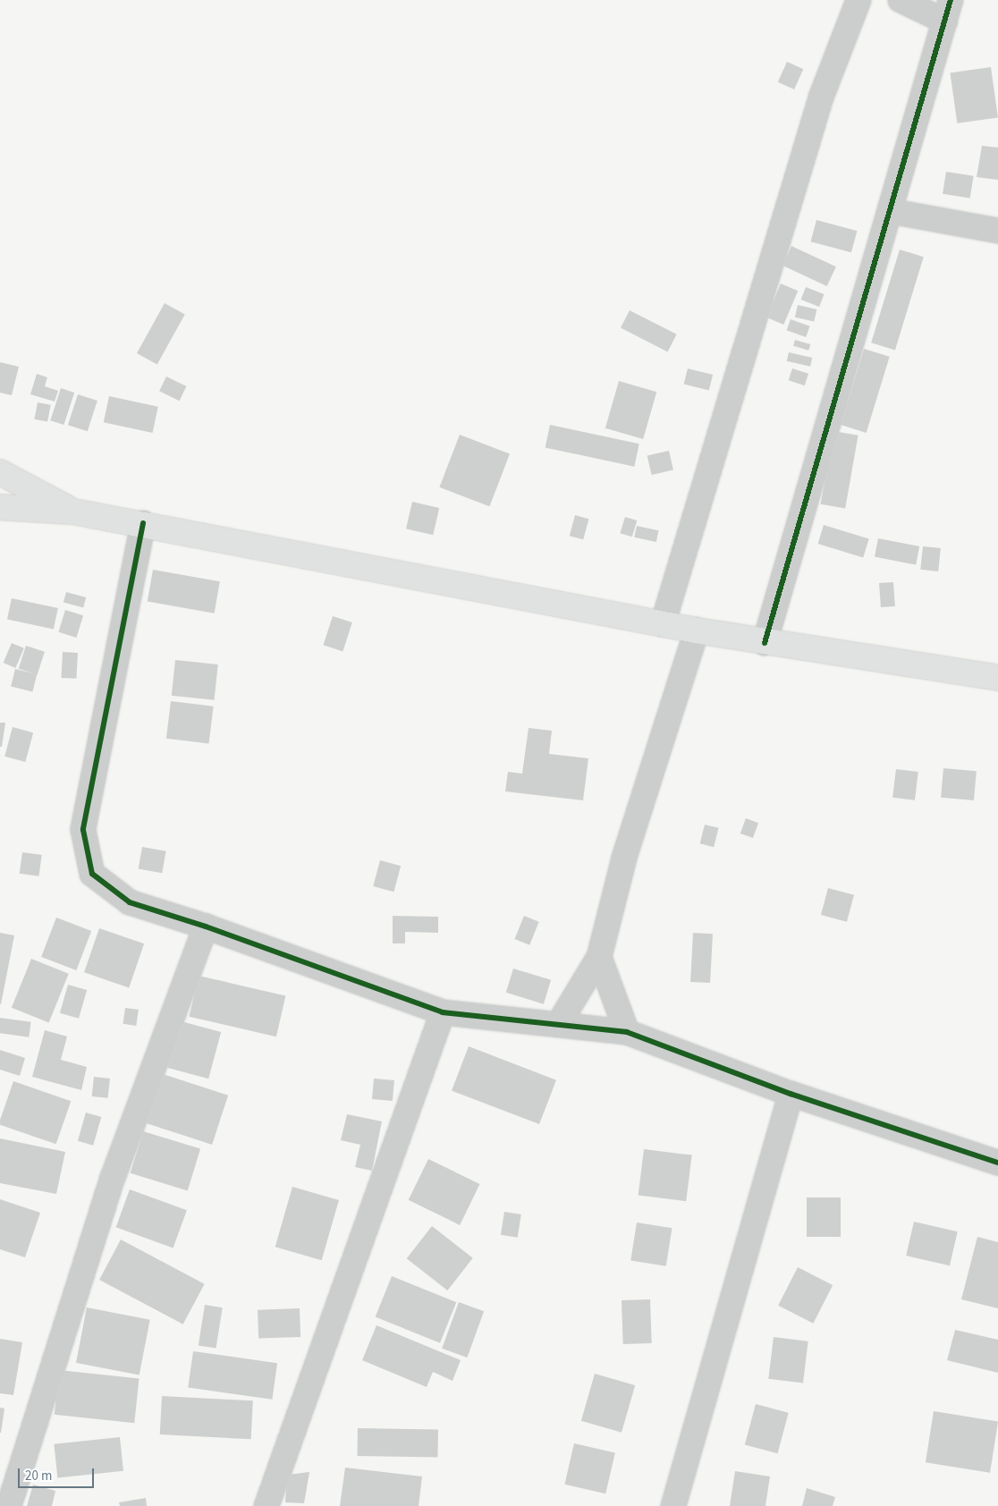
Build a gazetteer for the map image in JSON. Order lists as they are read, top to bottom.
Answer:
{
  "scale_bar": "20 m"
}
